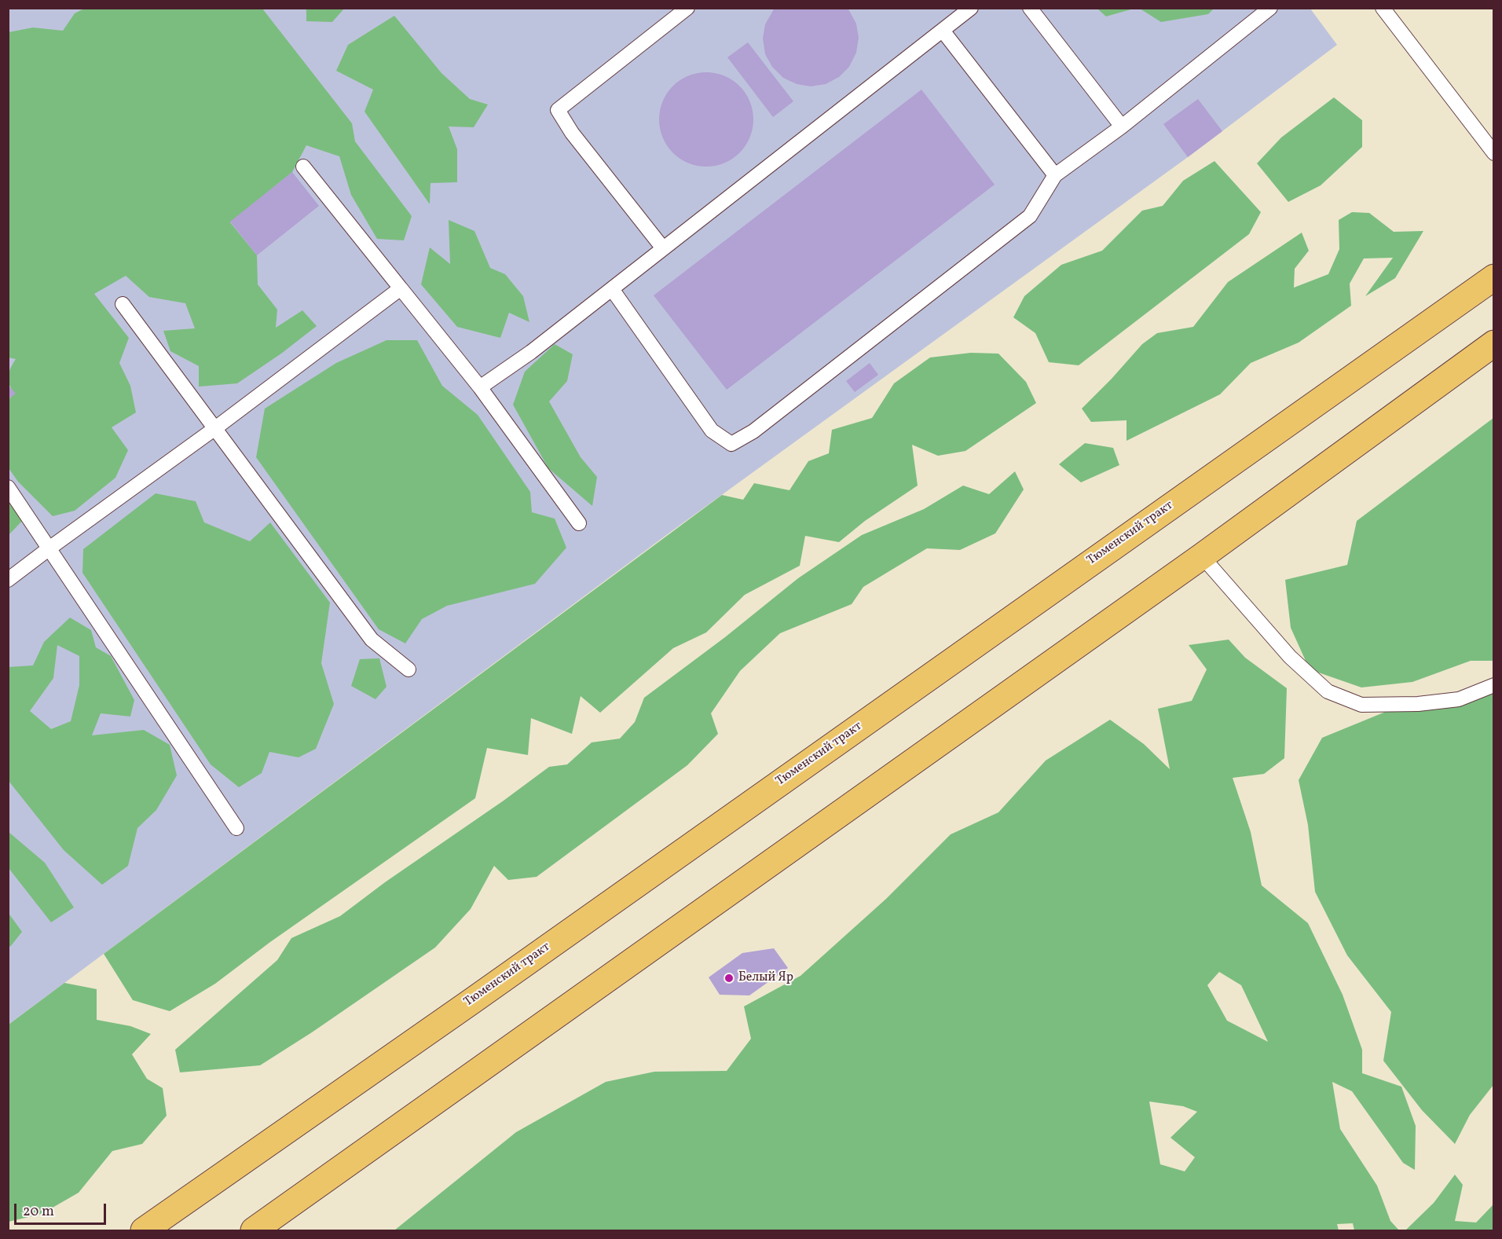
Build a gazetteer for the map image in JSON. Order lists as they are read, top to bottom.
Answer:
{
  "streets": {
    "main road": ["Тюменский тракт"]
  },
  "places": ["Белый Яр"],
  "scale_bar": "20 m"
}
